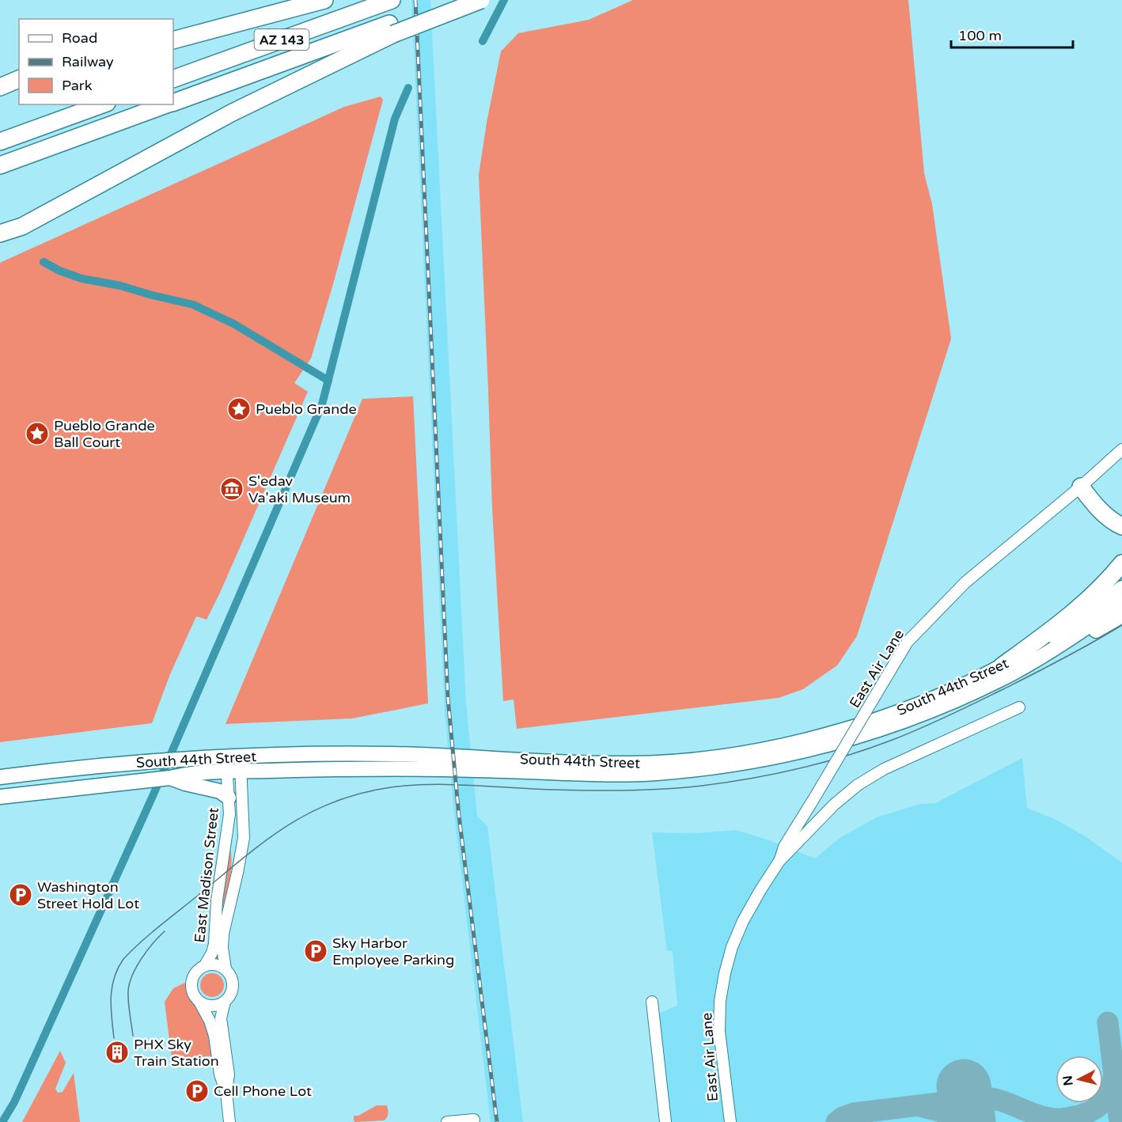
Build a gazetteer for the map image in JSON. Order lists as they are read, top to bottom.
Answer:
{
  "streets": {
    "highway": ["AZ 143"],
    "main road": ["South 44th Street"],
    "street": ["East Air Lane", "East Madison Street"]
  },
  "crossings": [
    ["South 44th Street", "East Madison Street"]
  ],
  "places": {
    "place": ["Pueblo Grande", "Pueblo Grande Ball Court"],
    "museum": ["S'edav Va'aki Museum"],
    "parking": ["Washington Street Hold Lot", "Sky Harbor Employee Parking", "Cell Phone Lot"],
    "building": ["PHX Sky Train Station"]
  },
  "legend": ["Road", "Railway", "Park"],
  "scale_bar": "100 m",
  "north": "left"
}
